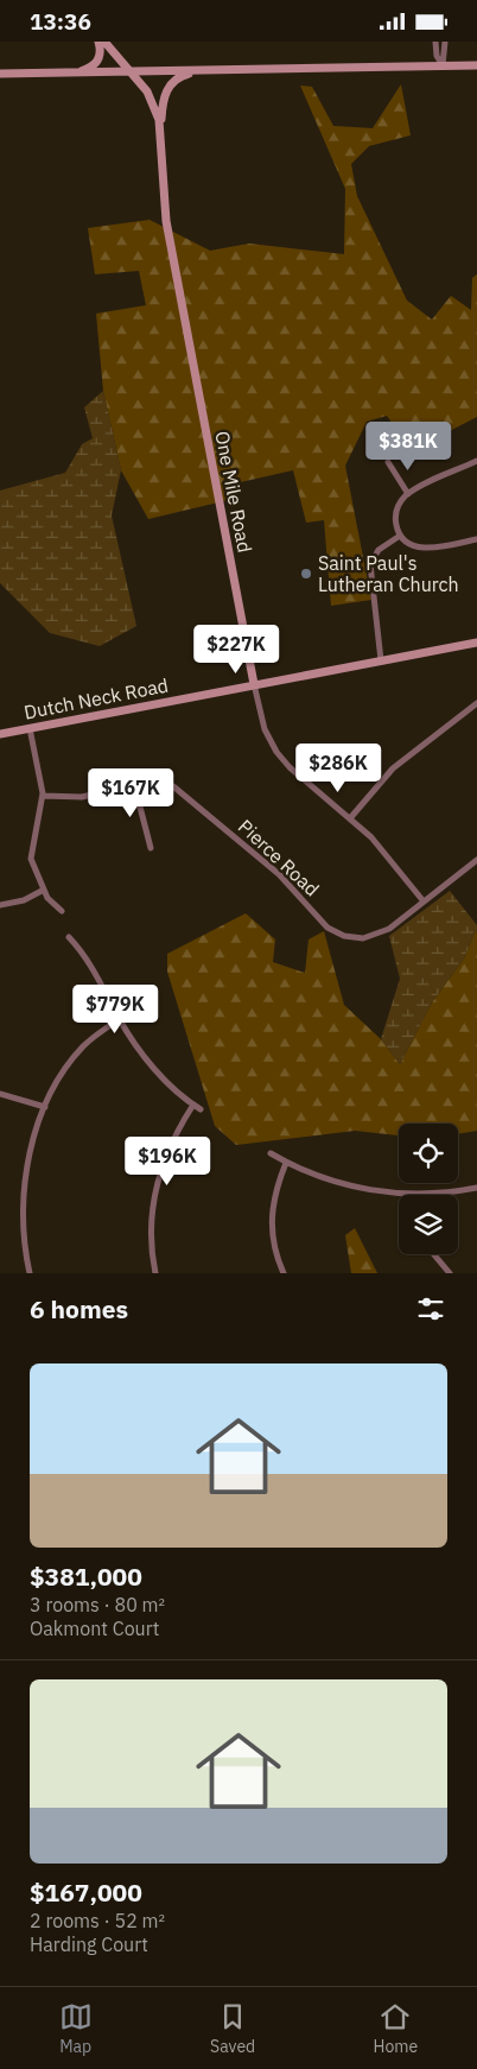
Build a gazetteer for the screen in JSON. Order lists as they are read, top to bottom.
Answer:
{
  "streets": {
    "street": ["One Mile Road", "Dutch Neck Road", "Pierce Road"]
  },
  "crossings": [
    ["One Mile Road", "Dutch Neck Road"],
    ["One Mile Road", "Pierce Road"]
  ],
  "places": ["Saint Paul's Lutheran Church"],
  "page": {
    "status": "13:36",
    "price": [
      "$381K",
      "$227K",
      "$286K",
      "$167K",
      "$779K",
      "$196K"
    ],
    "heading": "6 homes",
    "list": [
      {
        "name": "$381,000",
        "note": "3 rooms · 80 m² · Oakmont Court"
      },
      {
        "name": "$167,000",
        "note": "2 rooms · 52 m² · Harding Court"
      }
    ],
    "tabs": ["Map", "Saved", "Home"]
  }
}
